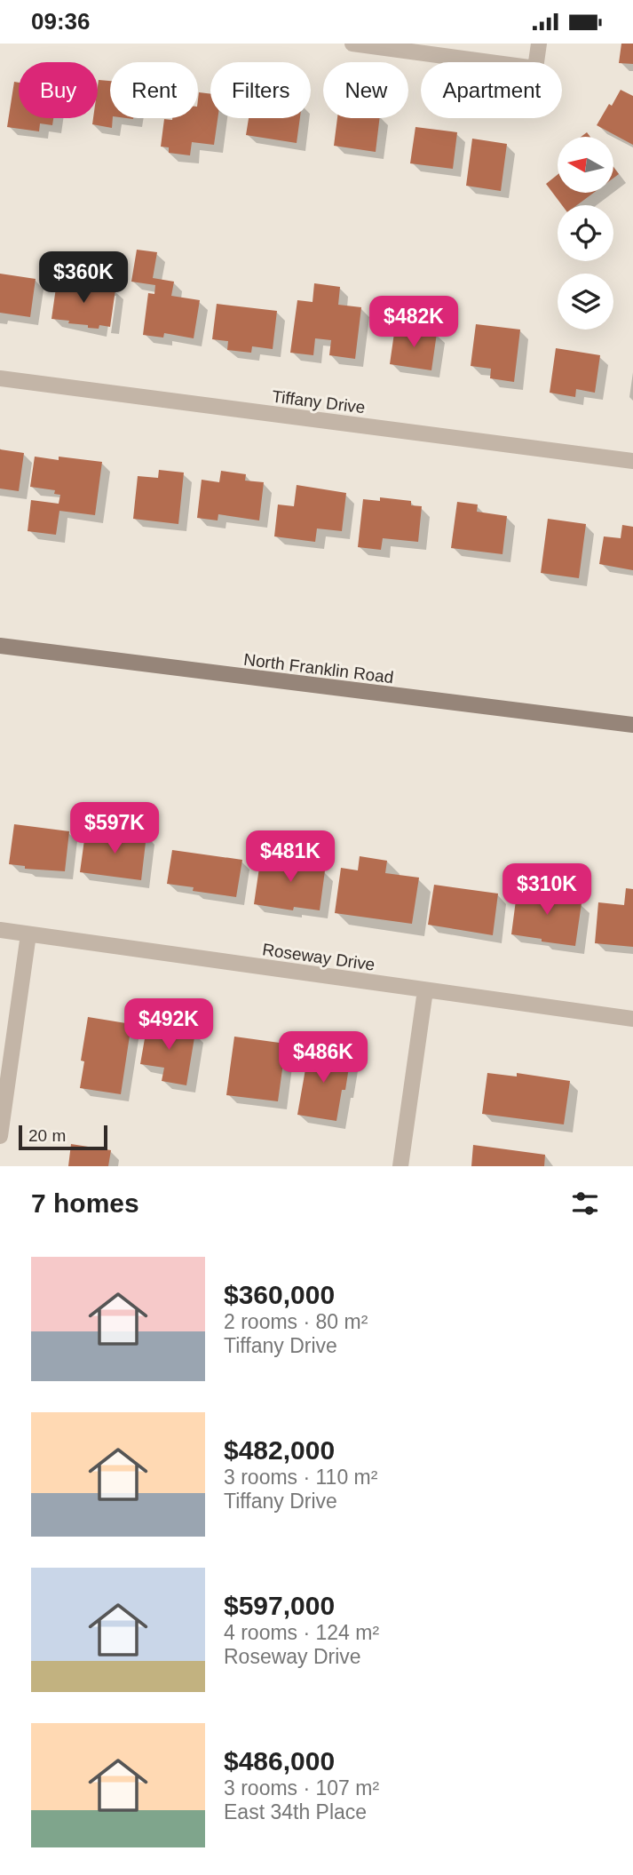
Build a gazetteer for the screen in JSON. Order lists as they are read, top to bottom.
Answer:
{
  "streets": {
    "main road": ["North Franklin Road"],
    "street": ["Tiffany Drive", "Roseway Drive"]
  },
  "scale_bar": "20 m",
  "north": "left",
  "page": {
    "status": "09:36",
    "chip": [
      "Buy",
      "Rent",
      "Filters",
      "New",
      "Apartment"
    ],
    "price": [
      "$360K",
      "$482K",
      "$597K",
      "$481K",
      "$310K",
      "$492K",
      "$486K"
    ],
    "scale": "20 m",
    "heading": "7 homes",
    "list": [
      {
        "name": "$360,000",
        "note": "2 rooms · 80 m² · Tiffany Drive"
      },
      {
        "name": "$482,000",
        "note": "3 rooms · 110 m² · Tiffany Drive"
      },
      {
        "name": "$597,000",
        "note": "4 rooms · 124 m² · Roseway Drive"
      },
      {
        "name": "$486,000",
        "note": "3 rooms · 107 m² · East 34th Place"
      }
    ]
  }
}
